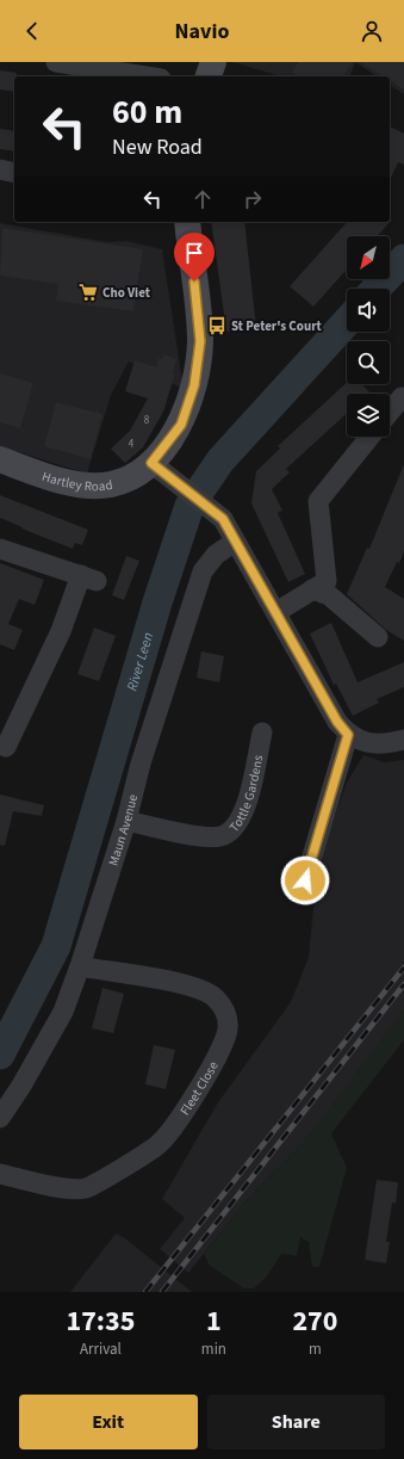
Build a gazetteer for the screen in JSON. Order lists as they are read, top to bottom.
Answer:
{
  "streets": {
    "street": [
      "Hartley Road",
      "Tottle Gardens",
      "Maun Avenue",
      "Fleet Close"
    ]
  },
  "crossings": [
    ["Tottle Gardens", "Maun Avenue"],
    ["Maun Avenue", "Fleet Close"]
  ],
  "water": ["River Leen"],
  "places": {
    "supermarket": ["Cho Viet"],
    "bus stop": ["St Peter's Court"]
  },
  "house_numbers": ["8", "4"],
  "north": "bottom left",
  "page": {
    "header": "Navio",
    "turn": ["60 m", "New Road"],
    "eta": [
      "17:35",
      "Arrival",
      "1",
      "min",
      "270",
      "m"
    ],
    "buttons": ["Exit", "Share"]
  }
}
